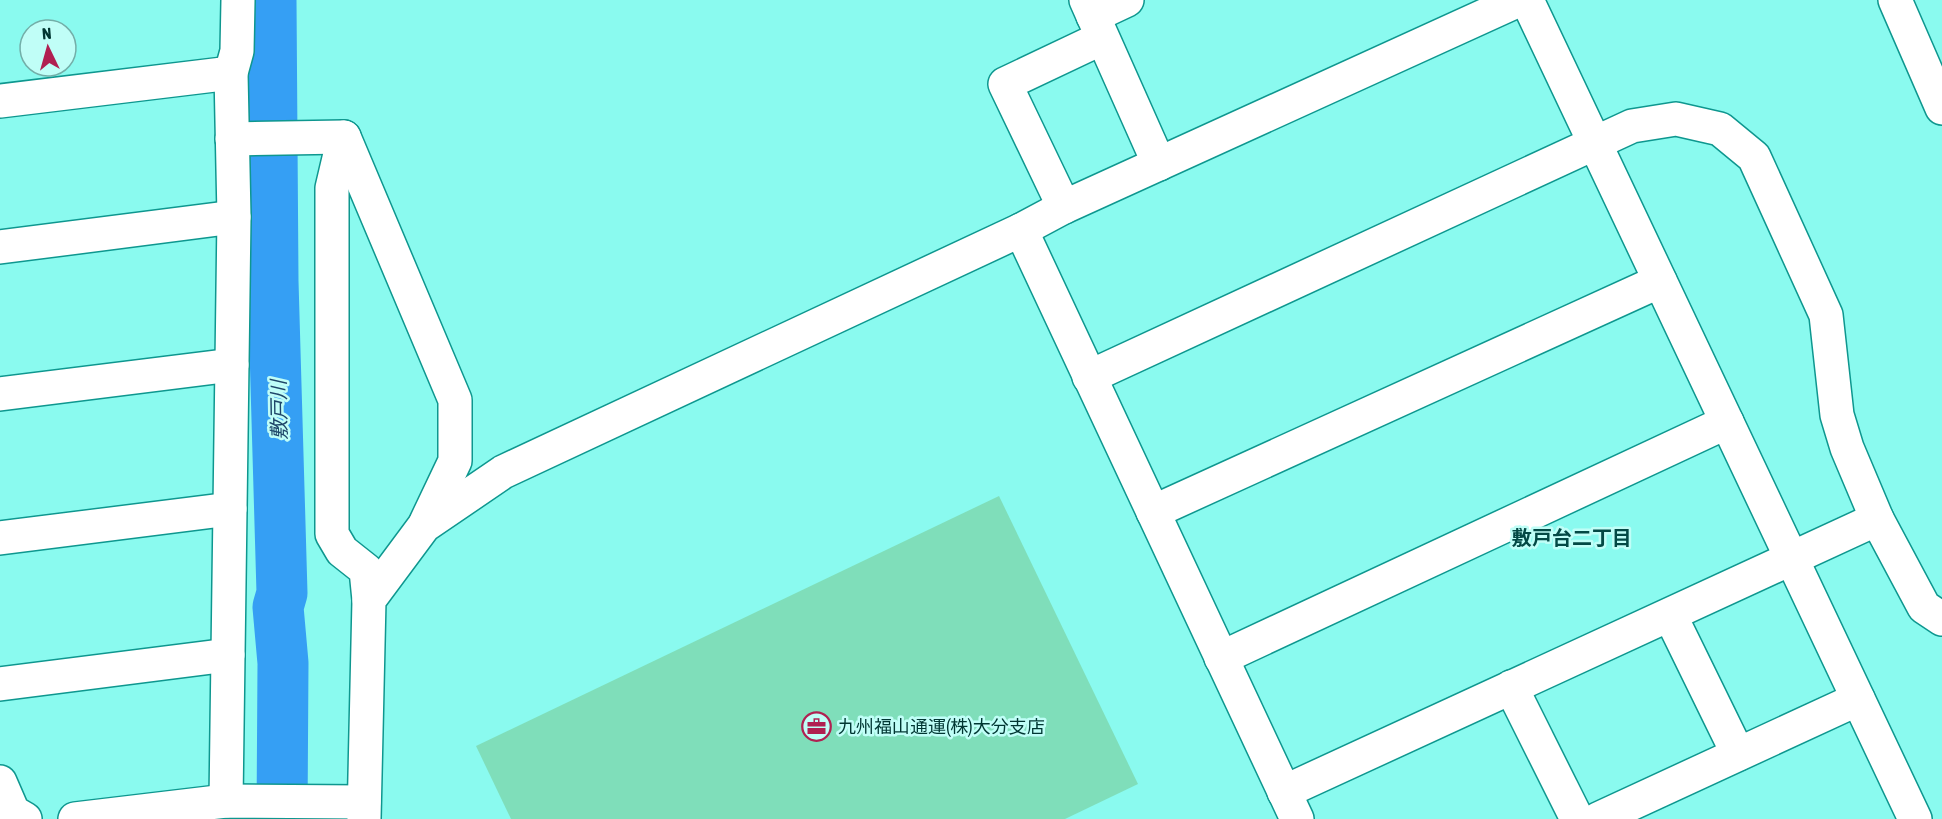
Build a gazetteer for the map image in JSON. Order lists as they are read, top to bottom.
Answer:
{
  "districts": ["敷戸台二丁目"],
  "water": ["敷戸川"],
  "places": {
    "office": ["九州福山通運(株)大分支店"]
  },
  "north": "top"
}
